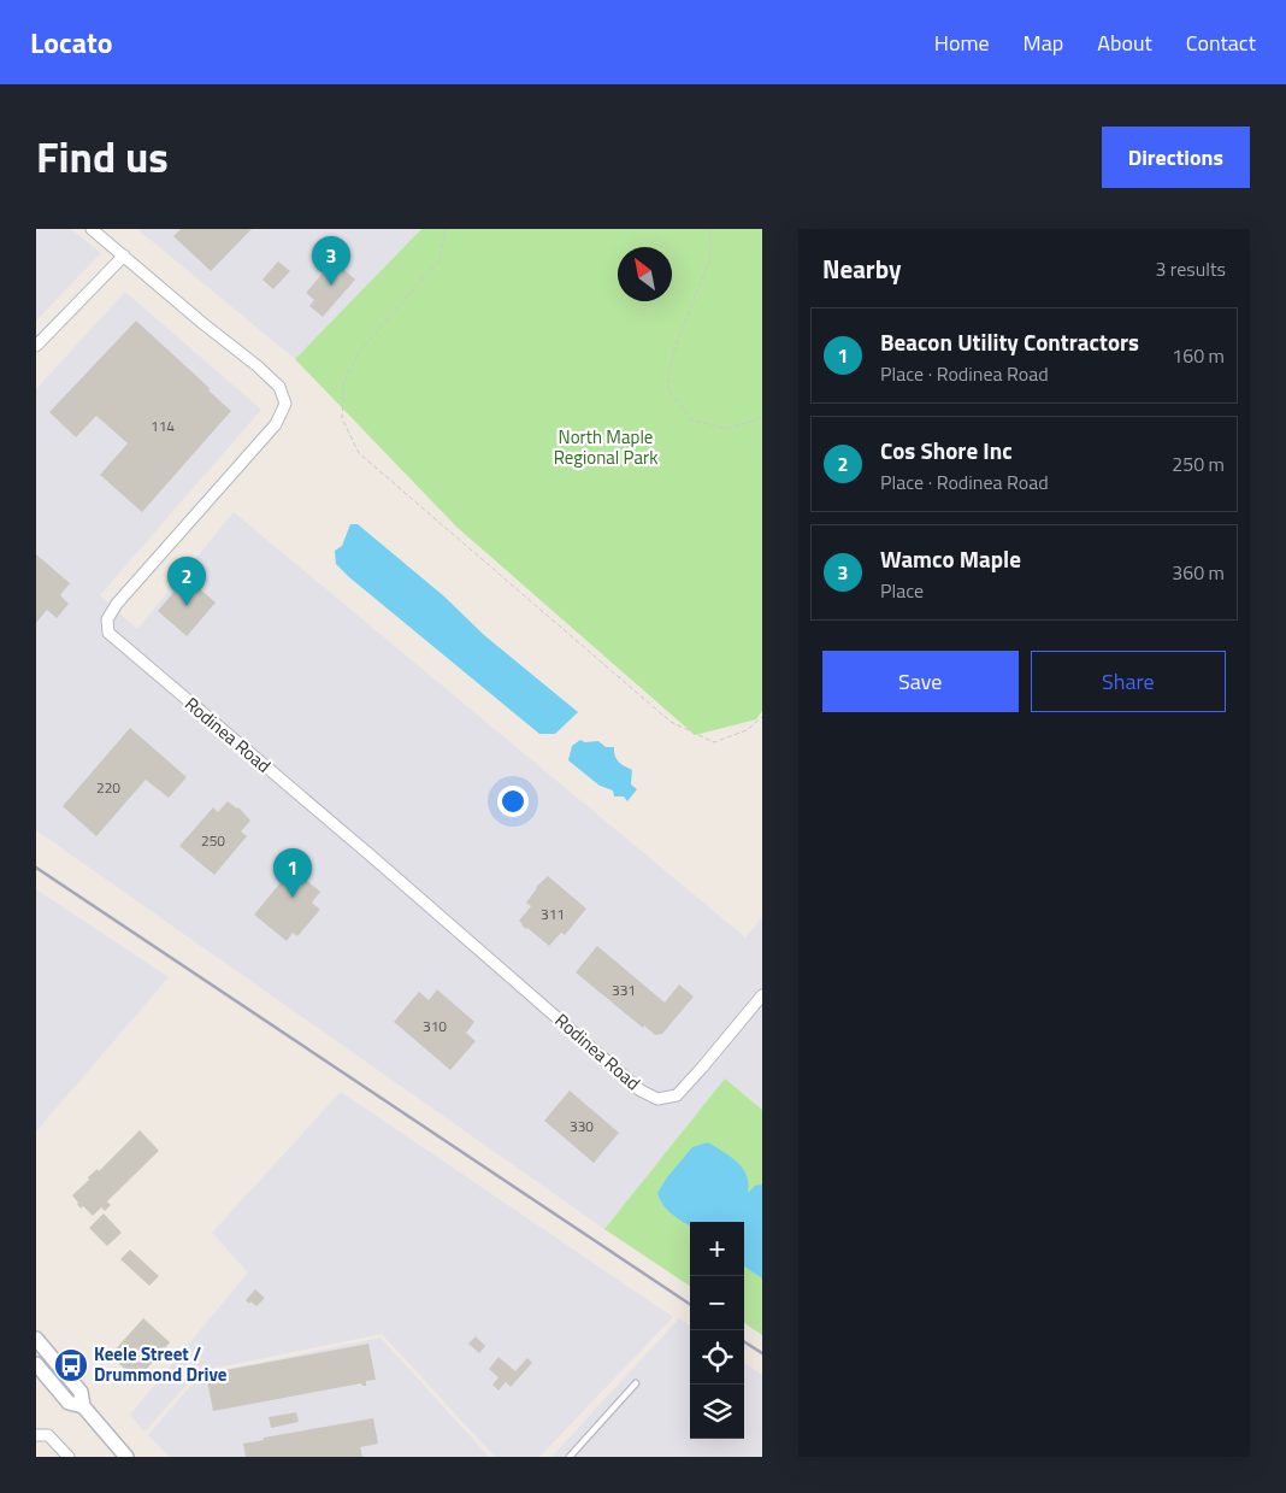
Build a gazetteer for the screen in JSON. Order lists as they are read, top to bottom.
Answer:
{
  "streets": {
    "street": ["Rodinea Road"]
  },
  "parks": ["North Maple Regional Park"],
  "places": {
    "bus stop": ["Keele Street / Drummond Drive"]
  },
  "house_numbers": [
    "114",
    "220",
    "250",
    "311",
    "331",
    "310",
    "330"
  ],
  "north": "top left",
  "page": {
    "header": "Locato",
    "nav": [
      "Home",
      "Map",
      "About",
      "Contact"
    ],
    "title": "Find us",
    "buttons": [
      "Directions",
      ["Save", "Share"]
    ],
    "heading": ["Nearby", "3 results"],
    "pins": ["3", "2", "1"],
    "list": [
      {
        "mark": "1",
        "name": "Beacon Utility Contractors",
        "note": "Place · Rodinea Road",
        "value": "160 m"
      },
      {
        "mark": "2",
        "name": "Cos Shore Inc",
        "note": "Place · Rodinea Road",
        "value": "250 m"
      },
      {
        "mark": "3",
        "name": "Wamco Maple",
        "note": "Place",
        "value": "360 m"
      }
    ],
    "map_buttons": ["+", "−"]
  }
}
